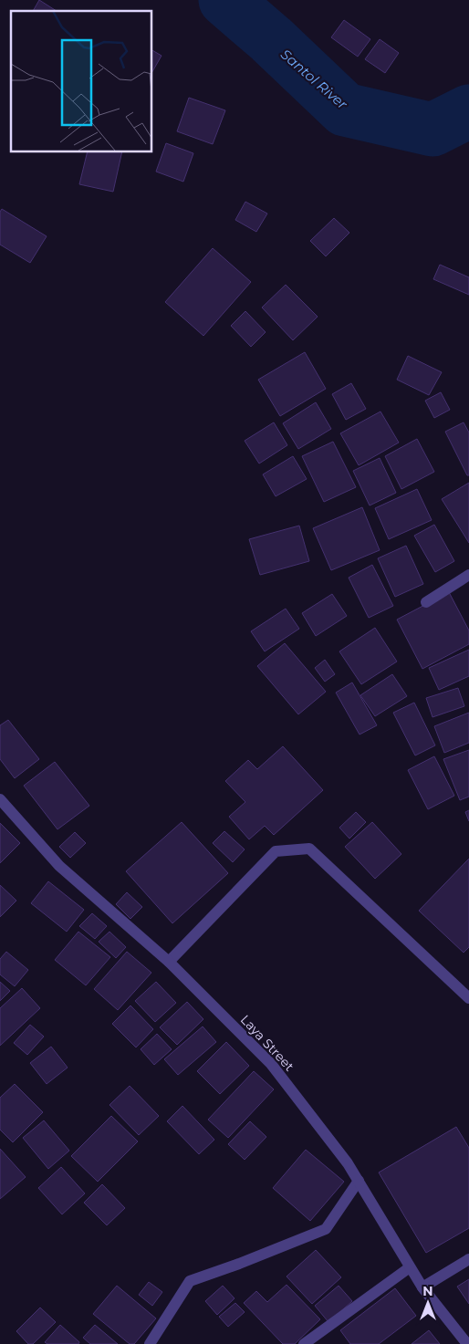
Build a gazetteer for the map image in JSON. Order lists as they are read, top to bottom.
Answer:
{
  "streets": {
    "street": ["Laya Street"]
  },
  "water": ["Santol River"],
  "north": "top"
}
